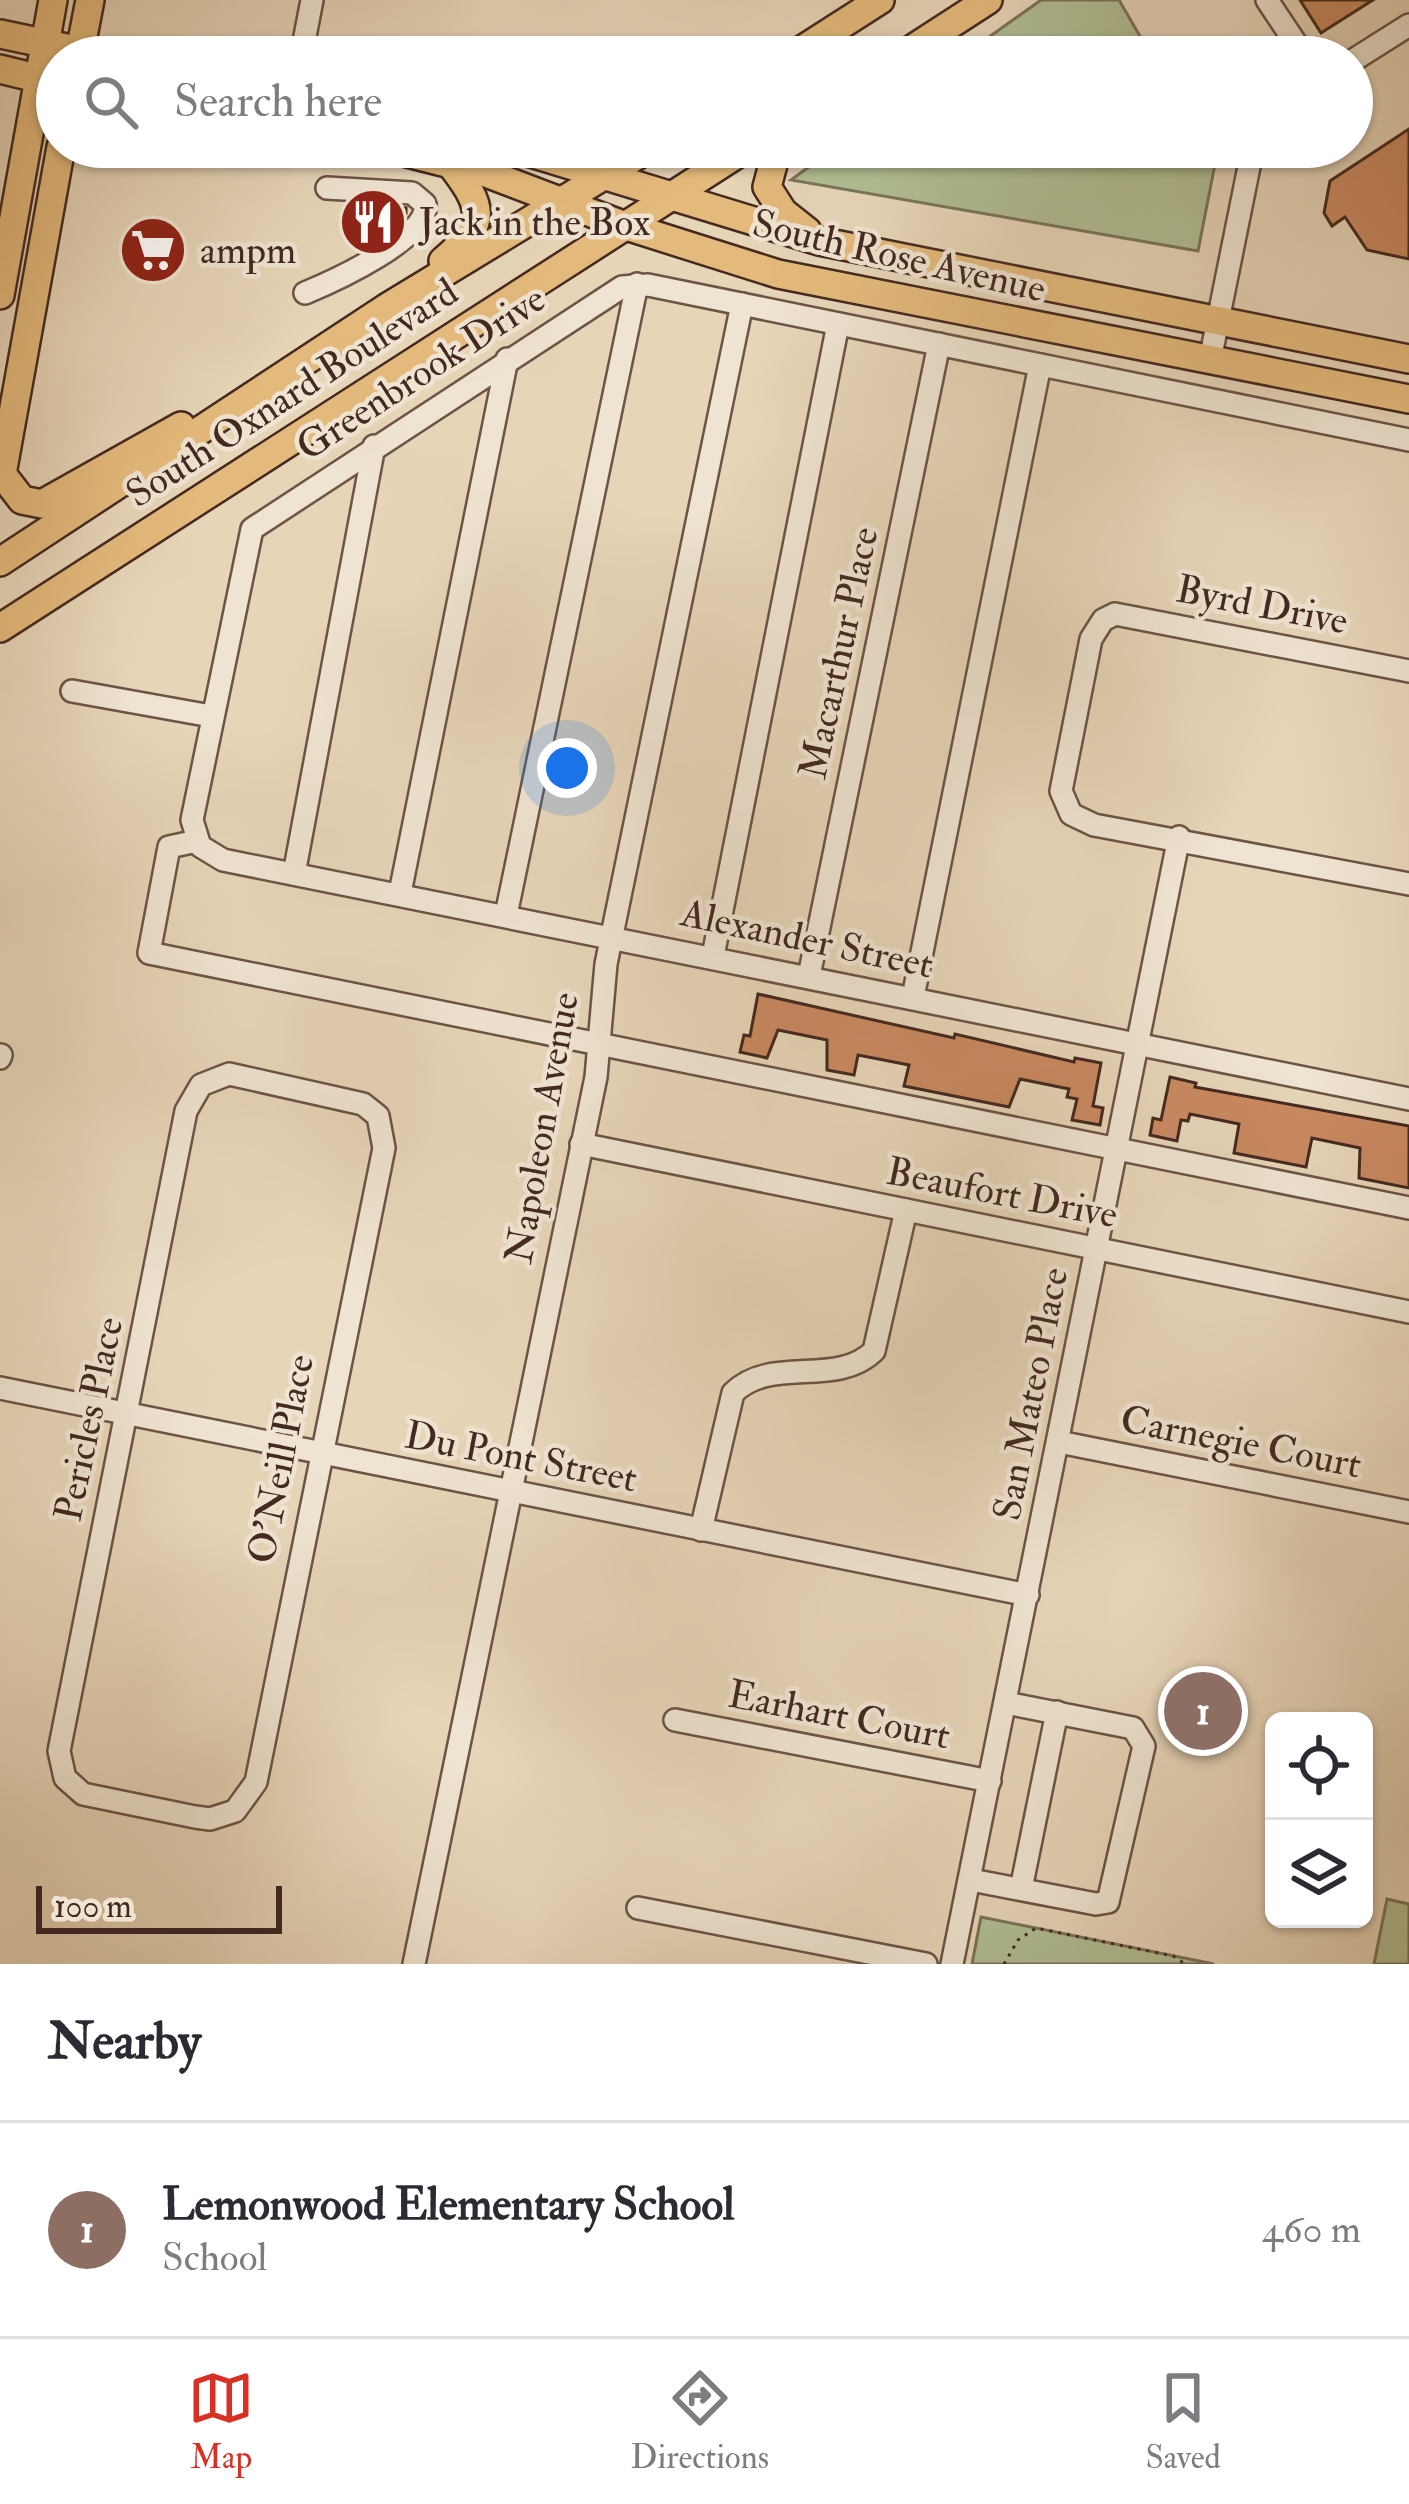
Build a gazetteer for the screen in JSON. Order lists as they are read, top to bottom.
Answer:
{
  "streets": {
    "main road": ["South Rose Avenue", "South Oxnard Boulevard"],
    "street": [
      "Greenbrook Drive",
      "Byrd Drive",
      "Macarthur Place",
      "Alexander Street",
      "Napoleon Avenue",
      "Beaufort Drive",
      "San Mateo Place",
      "Pericles Place",
      "Carnegie Court",
      "Du Pont Street",
      "O'Neill Place",
      "Earhart Court"
    ]
  },
  "crossings": [
    ["South Rose Avenue", "South Oxnard Boulevard"],
    ["Byrd Drive", "San Mateo Place"],
    ["Macarthur Place", "Alexander Street"],
    ["Alexander Street", "Napoleon Avenue"],
    ["Alexander Street", "San Mateo Place"],
    ["Napoleon Avenue", "Beaufort Drive"],
    ["Napoleon Avenue", "Du Pont Street"],
    ["Beaufort Drive", "San Mateo Place"],
    ["San Mateo Place", "Carnegie Court"],
    ["San Mateo Place", "Du Pont Street"],
    ["San Mateo Place", "Earhart Court"],
    ["Pericles Place", "Du Pont Street"],
    ["Pericles Place", "O'Neill Place"],
    ["Du Pont Street", "O'Neill Place"]
  ],
  "places": {
    "restaurant": ["Jack in the Box"],
    "supermarket": ["ampm"]
  },
  "scale_bar": "100 m",
  "page": {
    "search": "Search here",
    "pins": "1",
    "scale": "100 m",
    "heading": "Nearby",
    "list": [
      {
        "mark": "1",
        "name": "Lemonwood Elementary School",
        "note": "School",
        "value": "460 m"
      }
    ],
    "nav": ["Map", "Directions", "Saved"]
  }
}
